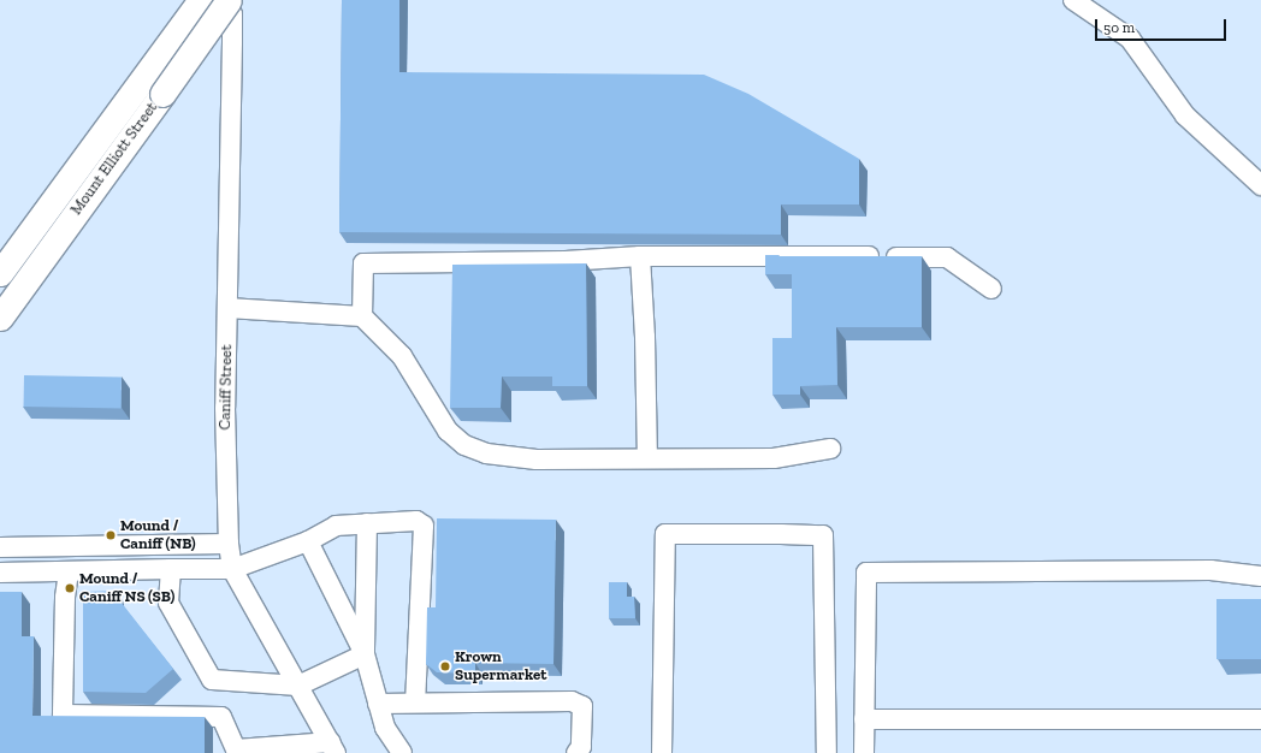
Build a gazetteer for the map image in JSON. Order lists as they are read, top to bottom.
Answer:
{
  "streets": {
    "main road": ["Mount Elliott Street"],
    "street": ["Caniff Street"]
  },
  "places": ["Mound / Caniff (NB)", "Mound / Caniff NS (SB)", "Krown Supermarket"],
  "scale_bar": "50 m"
}
